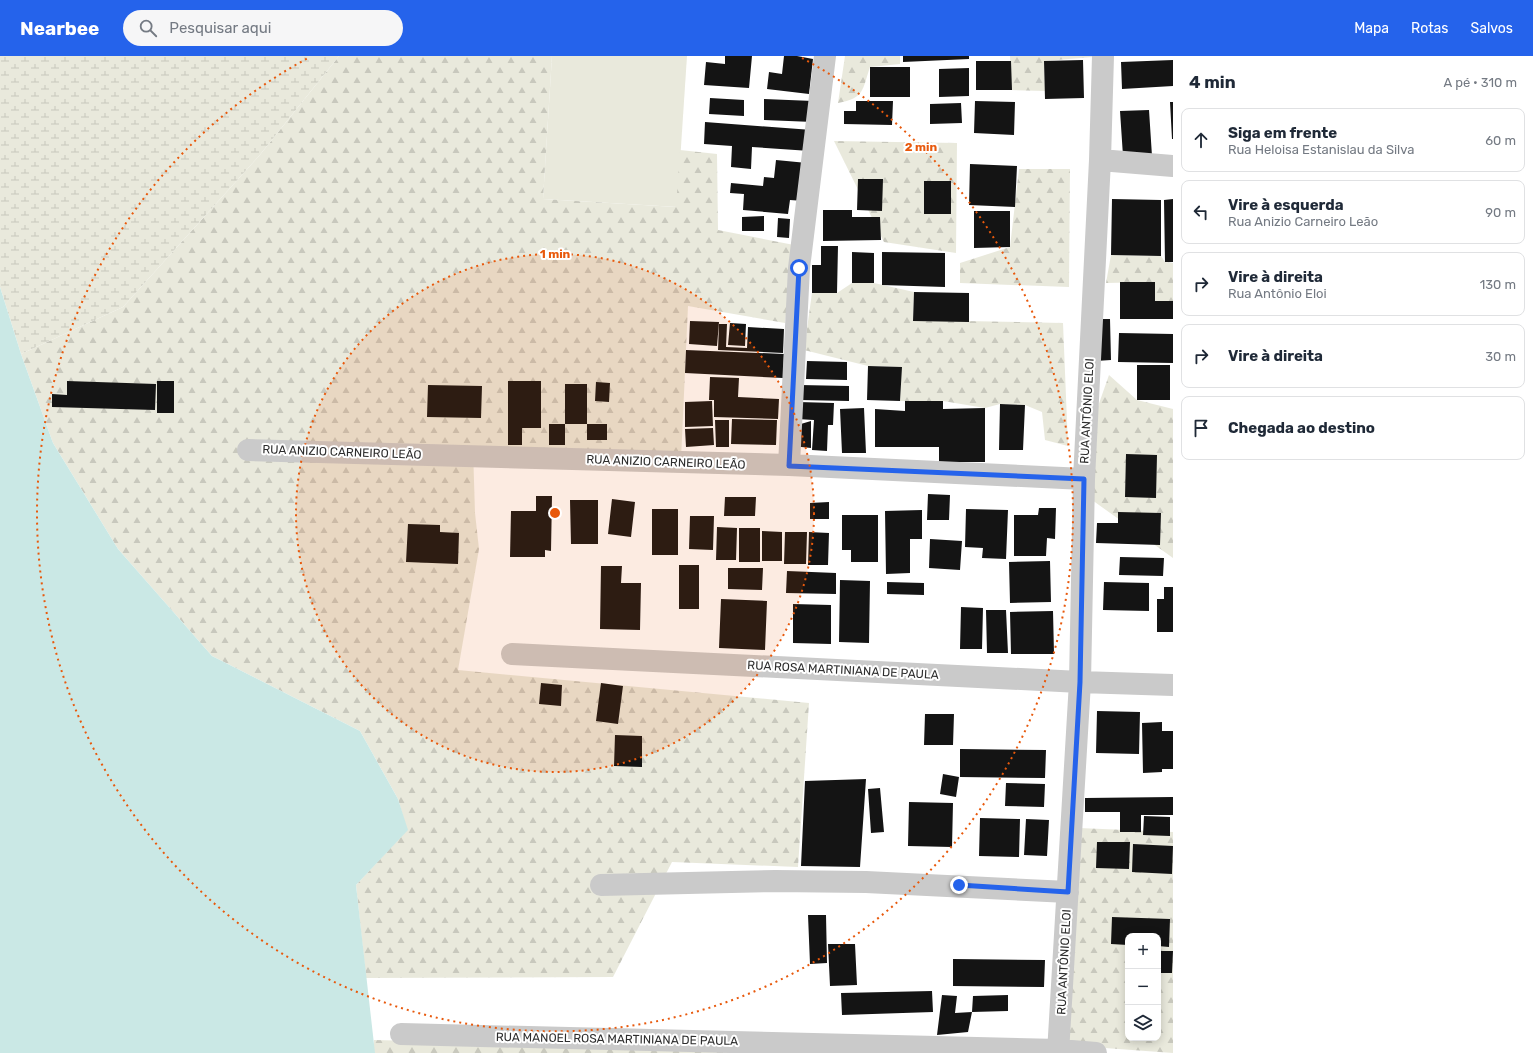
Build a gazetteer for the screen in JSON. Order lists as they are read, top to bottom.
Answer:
{
  "streets": {
    "street": [
      "RUA ANTÔNIO ELOI",
      "RUA ANIZIO CARNEIRO LEÃO",
      "RUA ROSA MARTINIANA DE PAULA",
      "RUA MANOEL ROSA MARTINIANA DE PAULA"
    ]
  },
  "crossings": [
    ["RUA ANTÔNIO ELOI", "RUA ANIZIO CARNEIRO LEÃO"],
    ["RUA ANTÔNIO ELOI", "RUA ROSA MARTINIANA DE PAULA"],
    ["RUA ANTÔNIO ELOI", "RUA MANOEL ROSA MARTINIANA DE PAULA"]
  ],
  "page": {
    "header": "Nearbee",
    "search": "Pesquisar aqui",
    "nav": ["Mapa", "Rotas", "Salvos"],
    "heading": ["4 min", "A pé · 310 m"],
    "list": [
      ["Siga em frente", "Rua Heloisa Estanislau da Silva", "60 m"],
      ["Vire à esquerda", "Rua Anizio Carneiro Leão", "90 m"],
      ["Vire à direita", "Rua Antônio Eloi", "130 m"],
      ["Vire à direita", "30 m"],
      "Chegada ao destino"
    ],
    "map_buttons": ["+", "−"]
  },
  "rings": ["2 min", "1 min"]
}
